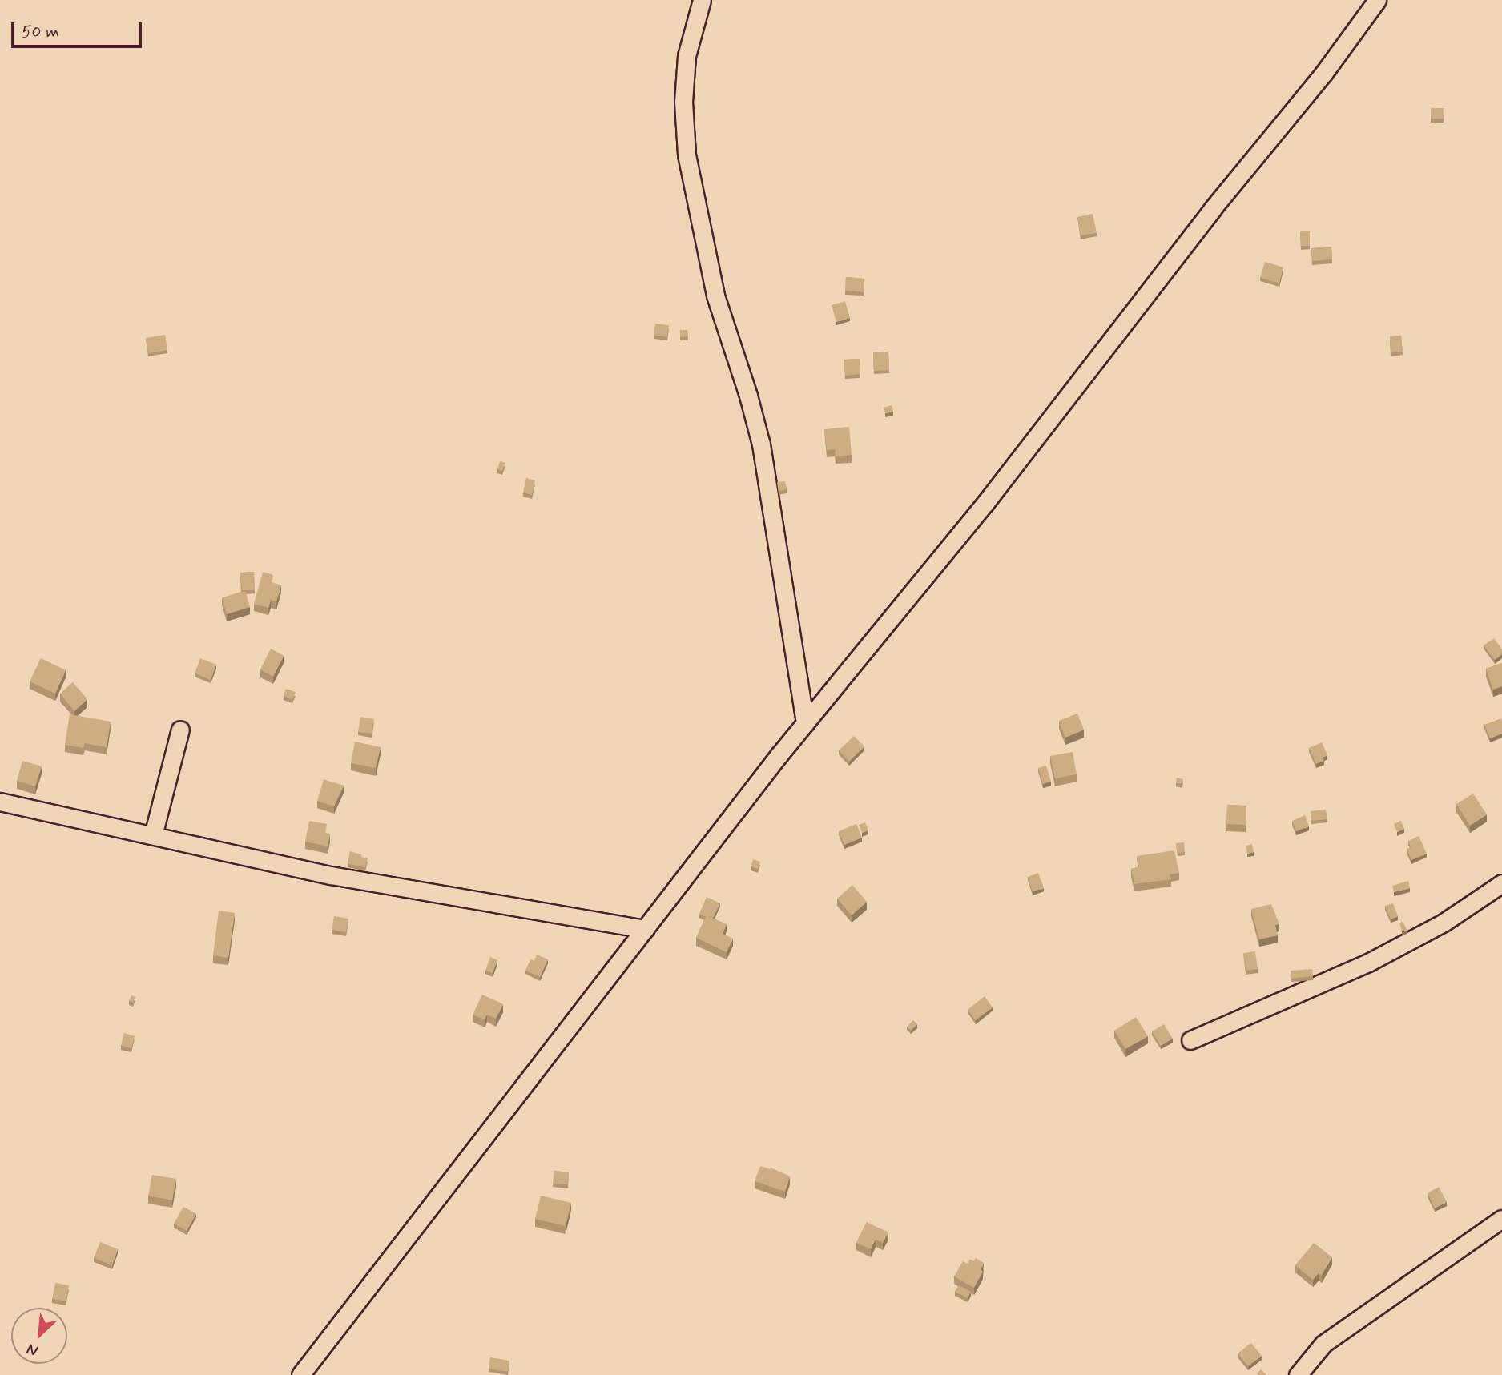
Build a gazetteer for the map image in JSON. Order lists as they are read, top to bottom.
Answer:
{
  "scale_bar": "50 m",
  "north": "bottom left"
}
